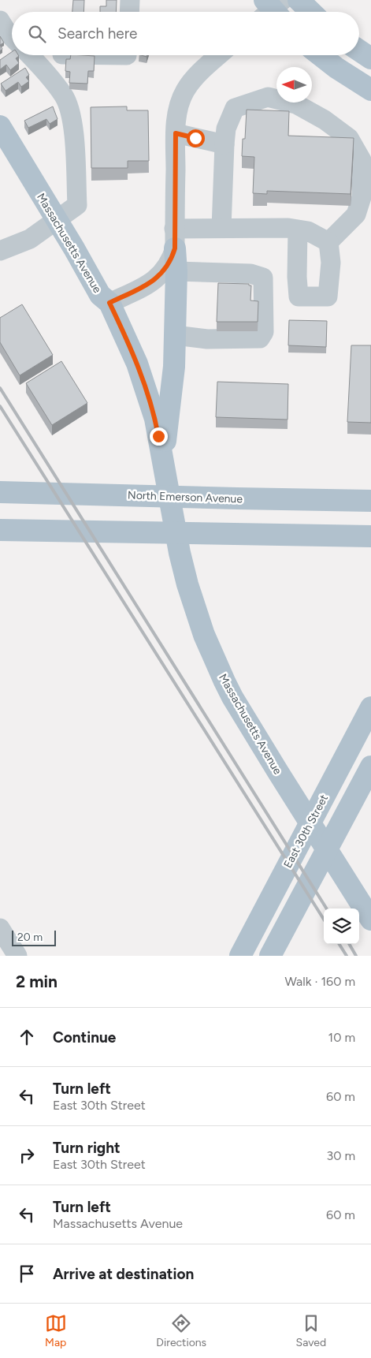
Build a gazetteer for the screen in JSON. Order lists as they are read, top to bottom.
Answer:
{
  "streets": {
    "main road": ["Massachusetts Avenue", "North Emerson Avenue", "East 30th Street"]
  },
  "scale_bar": "20 m",
  "north": "left",
  "page": {
    "search": "Search here",
    "scale": "20 m",
    "heading": ["2 min", "Walk · 160 m"],
    "list": [
      ["Continue", "10 m"],
      ["Turn left", "East 30th Street", "60 m"],
      ["Turn right", "East 30th Street", "30 m"],
      ["Turn left", "Massachusetts Avenue", "60 m"],
      "Arrive at destination"
    ],
    "nav": ["Map", "Directions", "Saved"]
  }
}
